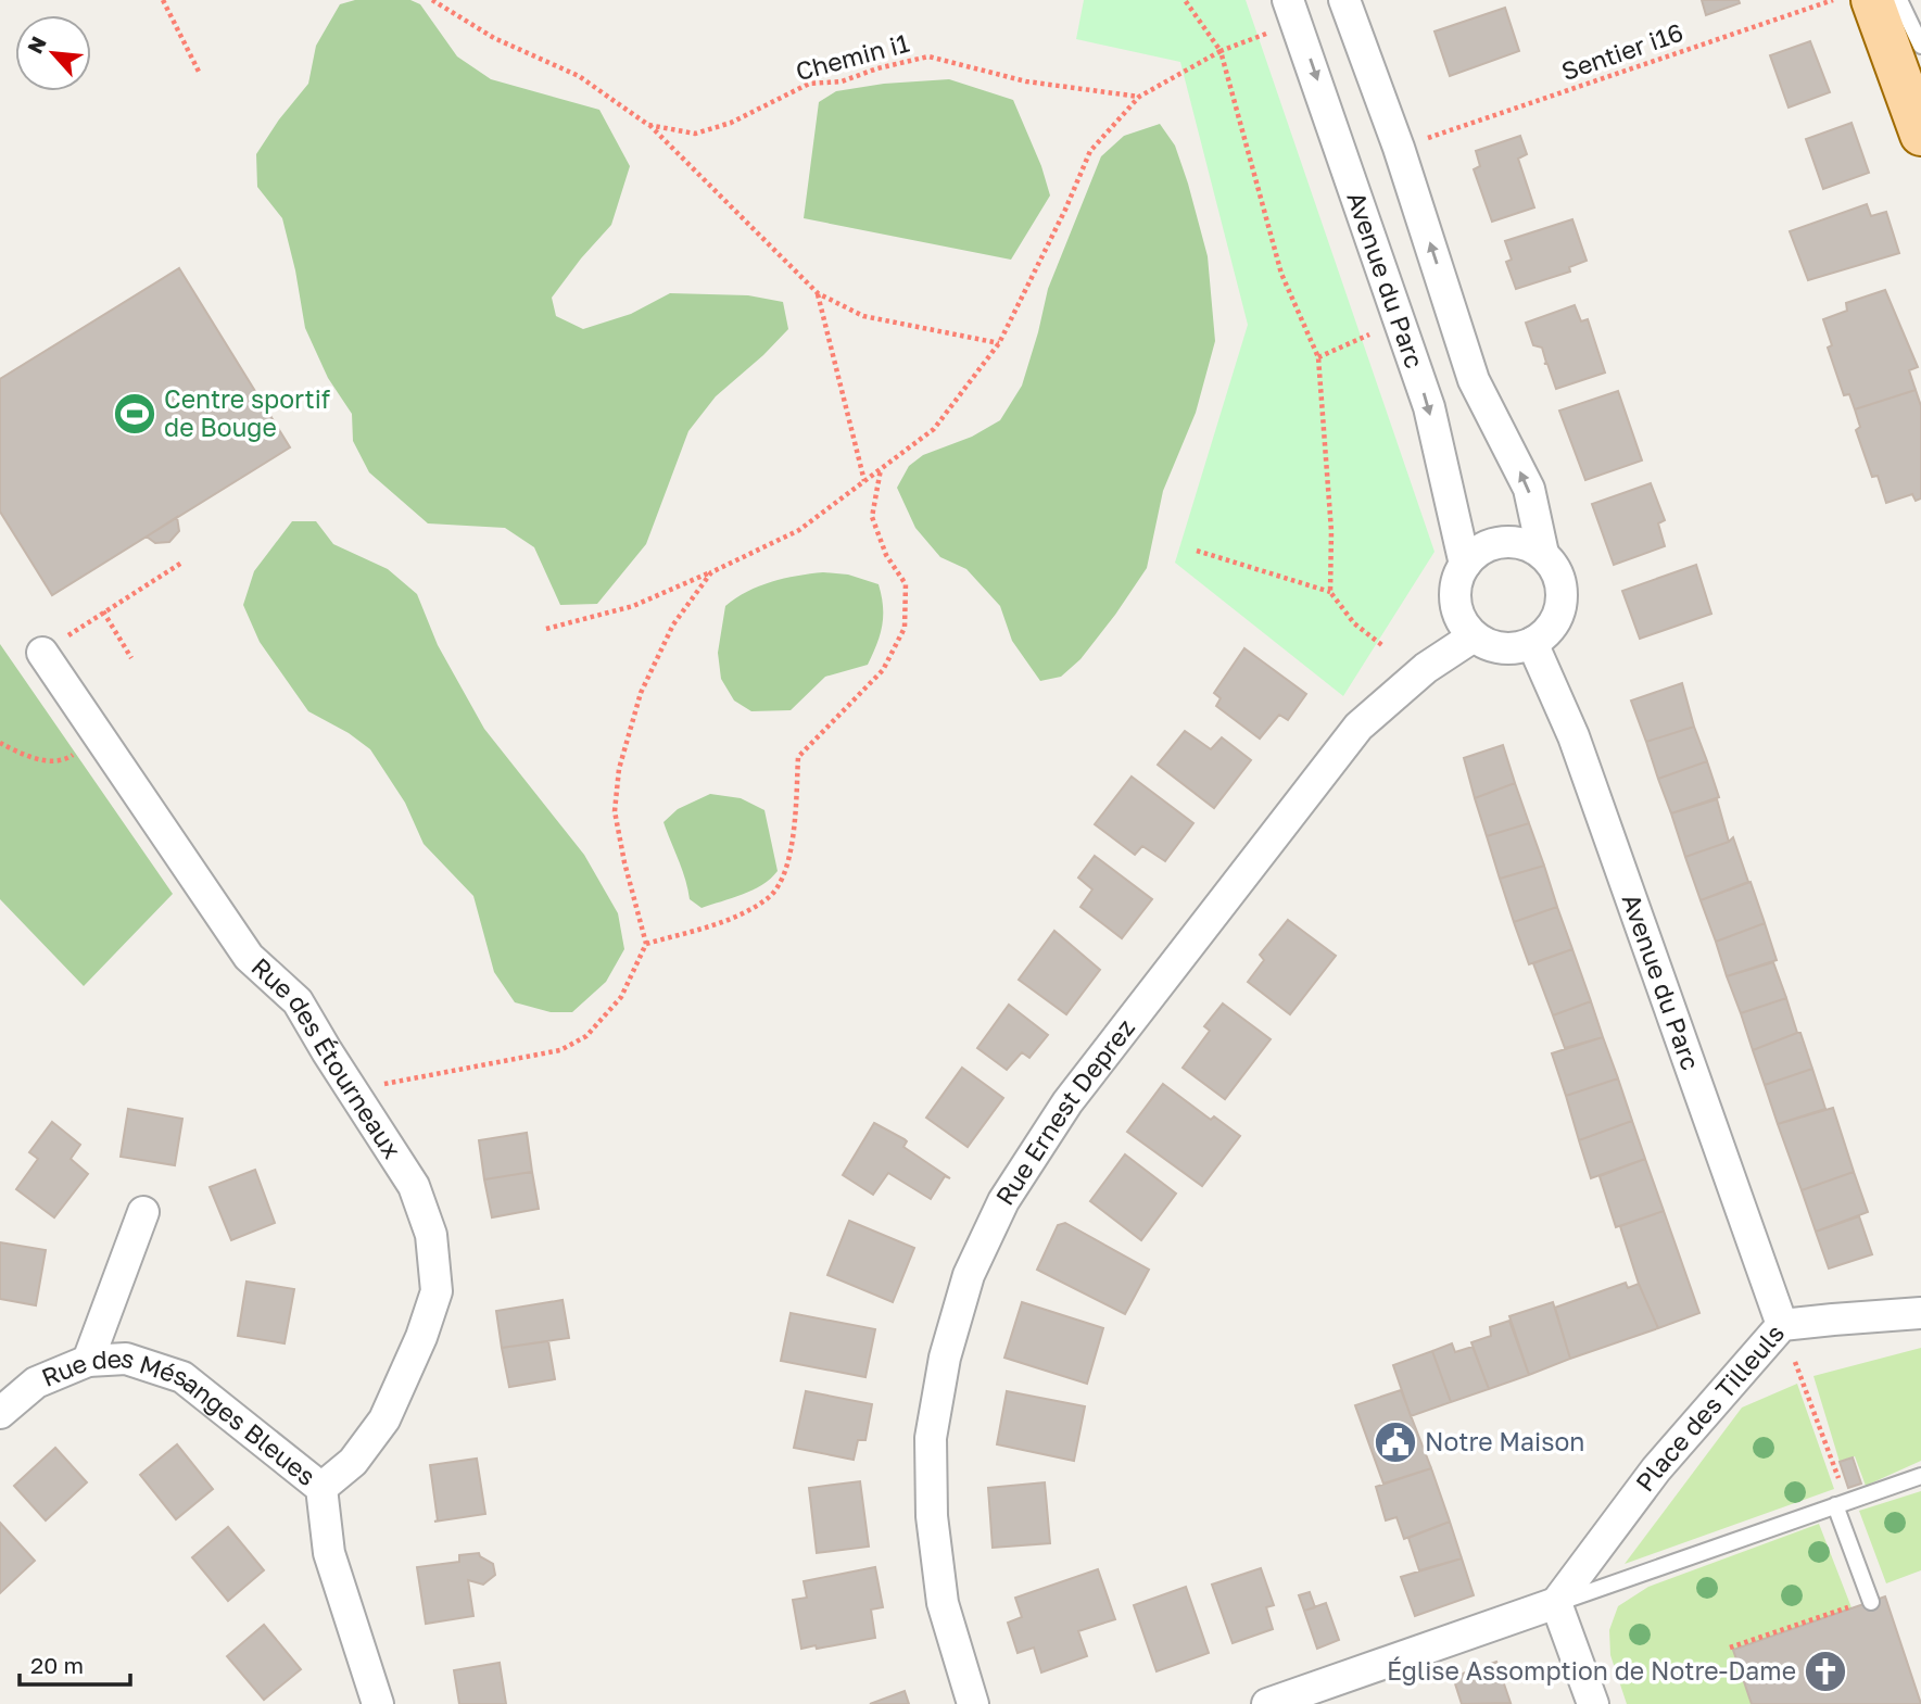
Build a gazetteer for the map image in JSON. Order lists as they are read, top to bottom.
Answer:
{
  "streets": {
    "street": [
      "Avenue du Parc",
      "Rue des Étourneaux",
      "Rue Ernest Deprez",
      "Place des Tilleuls",
      "Rue des Mésanges Bleues"
    ],
    "path": ["Sentier i16", "Chemin i1"]
  },
  "crossings": [
    ["Avenue du Parc", "Rue Ernest Deprez"],
    ["Avenue du Parc", "Place des Tilleuls"],
    ["Rue des Étourneaux", "Rue des Mésanges Bleues"]
  ],
  "places": {
    "sports": ["Centre sportif de Bouge"],
    "public building": ["Notre Maison"],
    "church": ["Église Assomption de Notre-Dame"]
  },
  "scale_bar": "20 m",
  "north": "top left"
}
